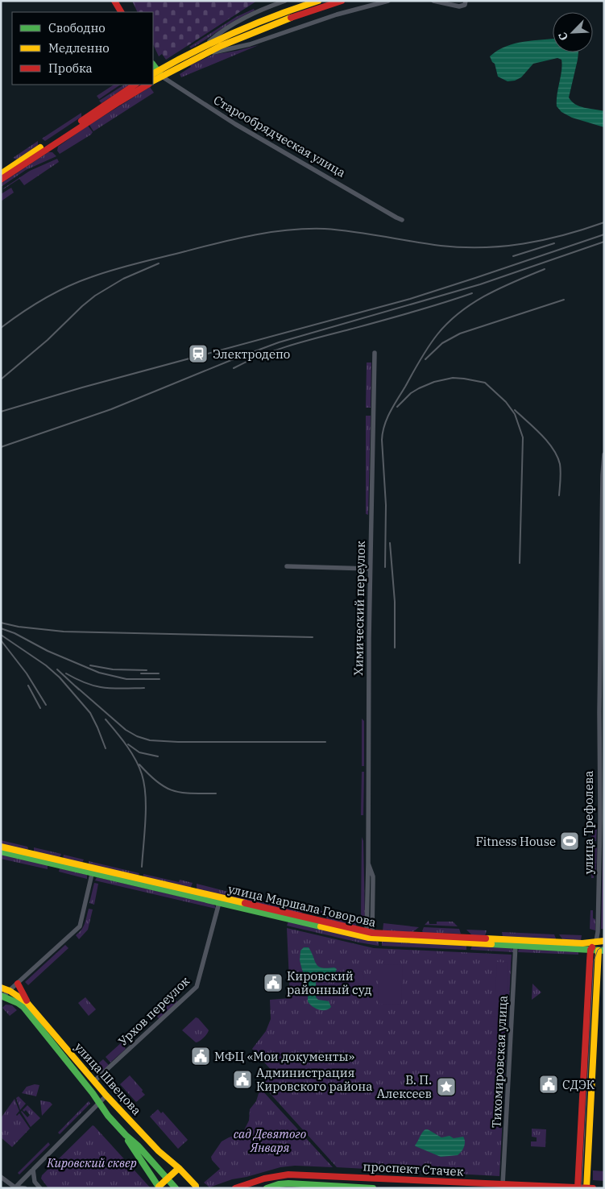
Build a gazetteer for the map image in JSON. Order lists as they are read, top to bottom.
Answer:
{
  "streets": {
    "main road": [
      "Старообрядческая улица",
      "улица Трефолева",
      "улица Маршала Говорова",
      "улица Швецова",
      "проспект Стачек"
    ],
    "street": ["Химический переулок", "Урхов переулок", "Тихомировская улица"]
  },
  "crossings": [
    ["Химический переулок", "улица Маршала Говорова"],
    ["улица Трефолева", "улица Маршала Говорова"],
    ["улица Трефолева", "проспект Стачек"],
    ["улица Маршала Говорова", "Урхов переулок"],
    ["улица Маршала Говорова", "Тихомировская улица"],
    ["Урхов переулок", "улица Швецова"],
    ["Тихомировская улица", "проспект Стачек"]
  ],
  "parks": ["сад Девятого Января", "Кировский сквер"],
  "places": {
    "station": ["Электродепо"],
    "sports": ["Fitness House"],
    "public building": [
      "Кировский районный суд",
      "МФЦ «Мои документы»",
      "Администрация Кировского района",
      "СДЭК"
    ],
    "place": ["В. П. Алексеев"]
  },
  "legend": ["Свободно", "Медленно", "Пробка"],
  "north": "bottom left"
}
